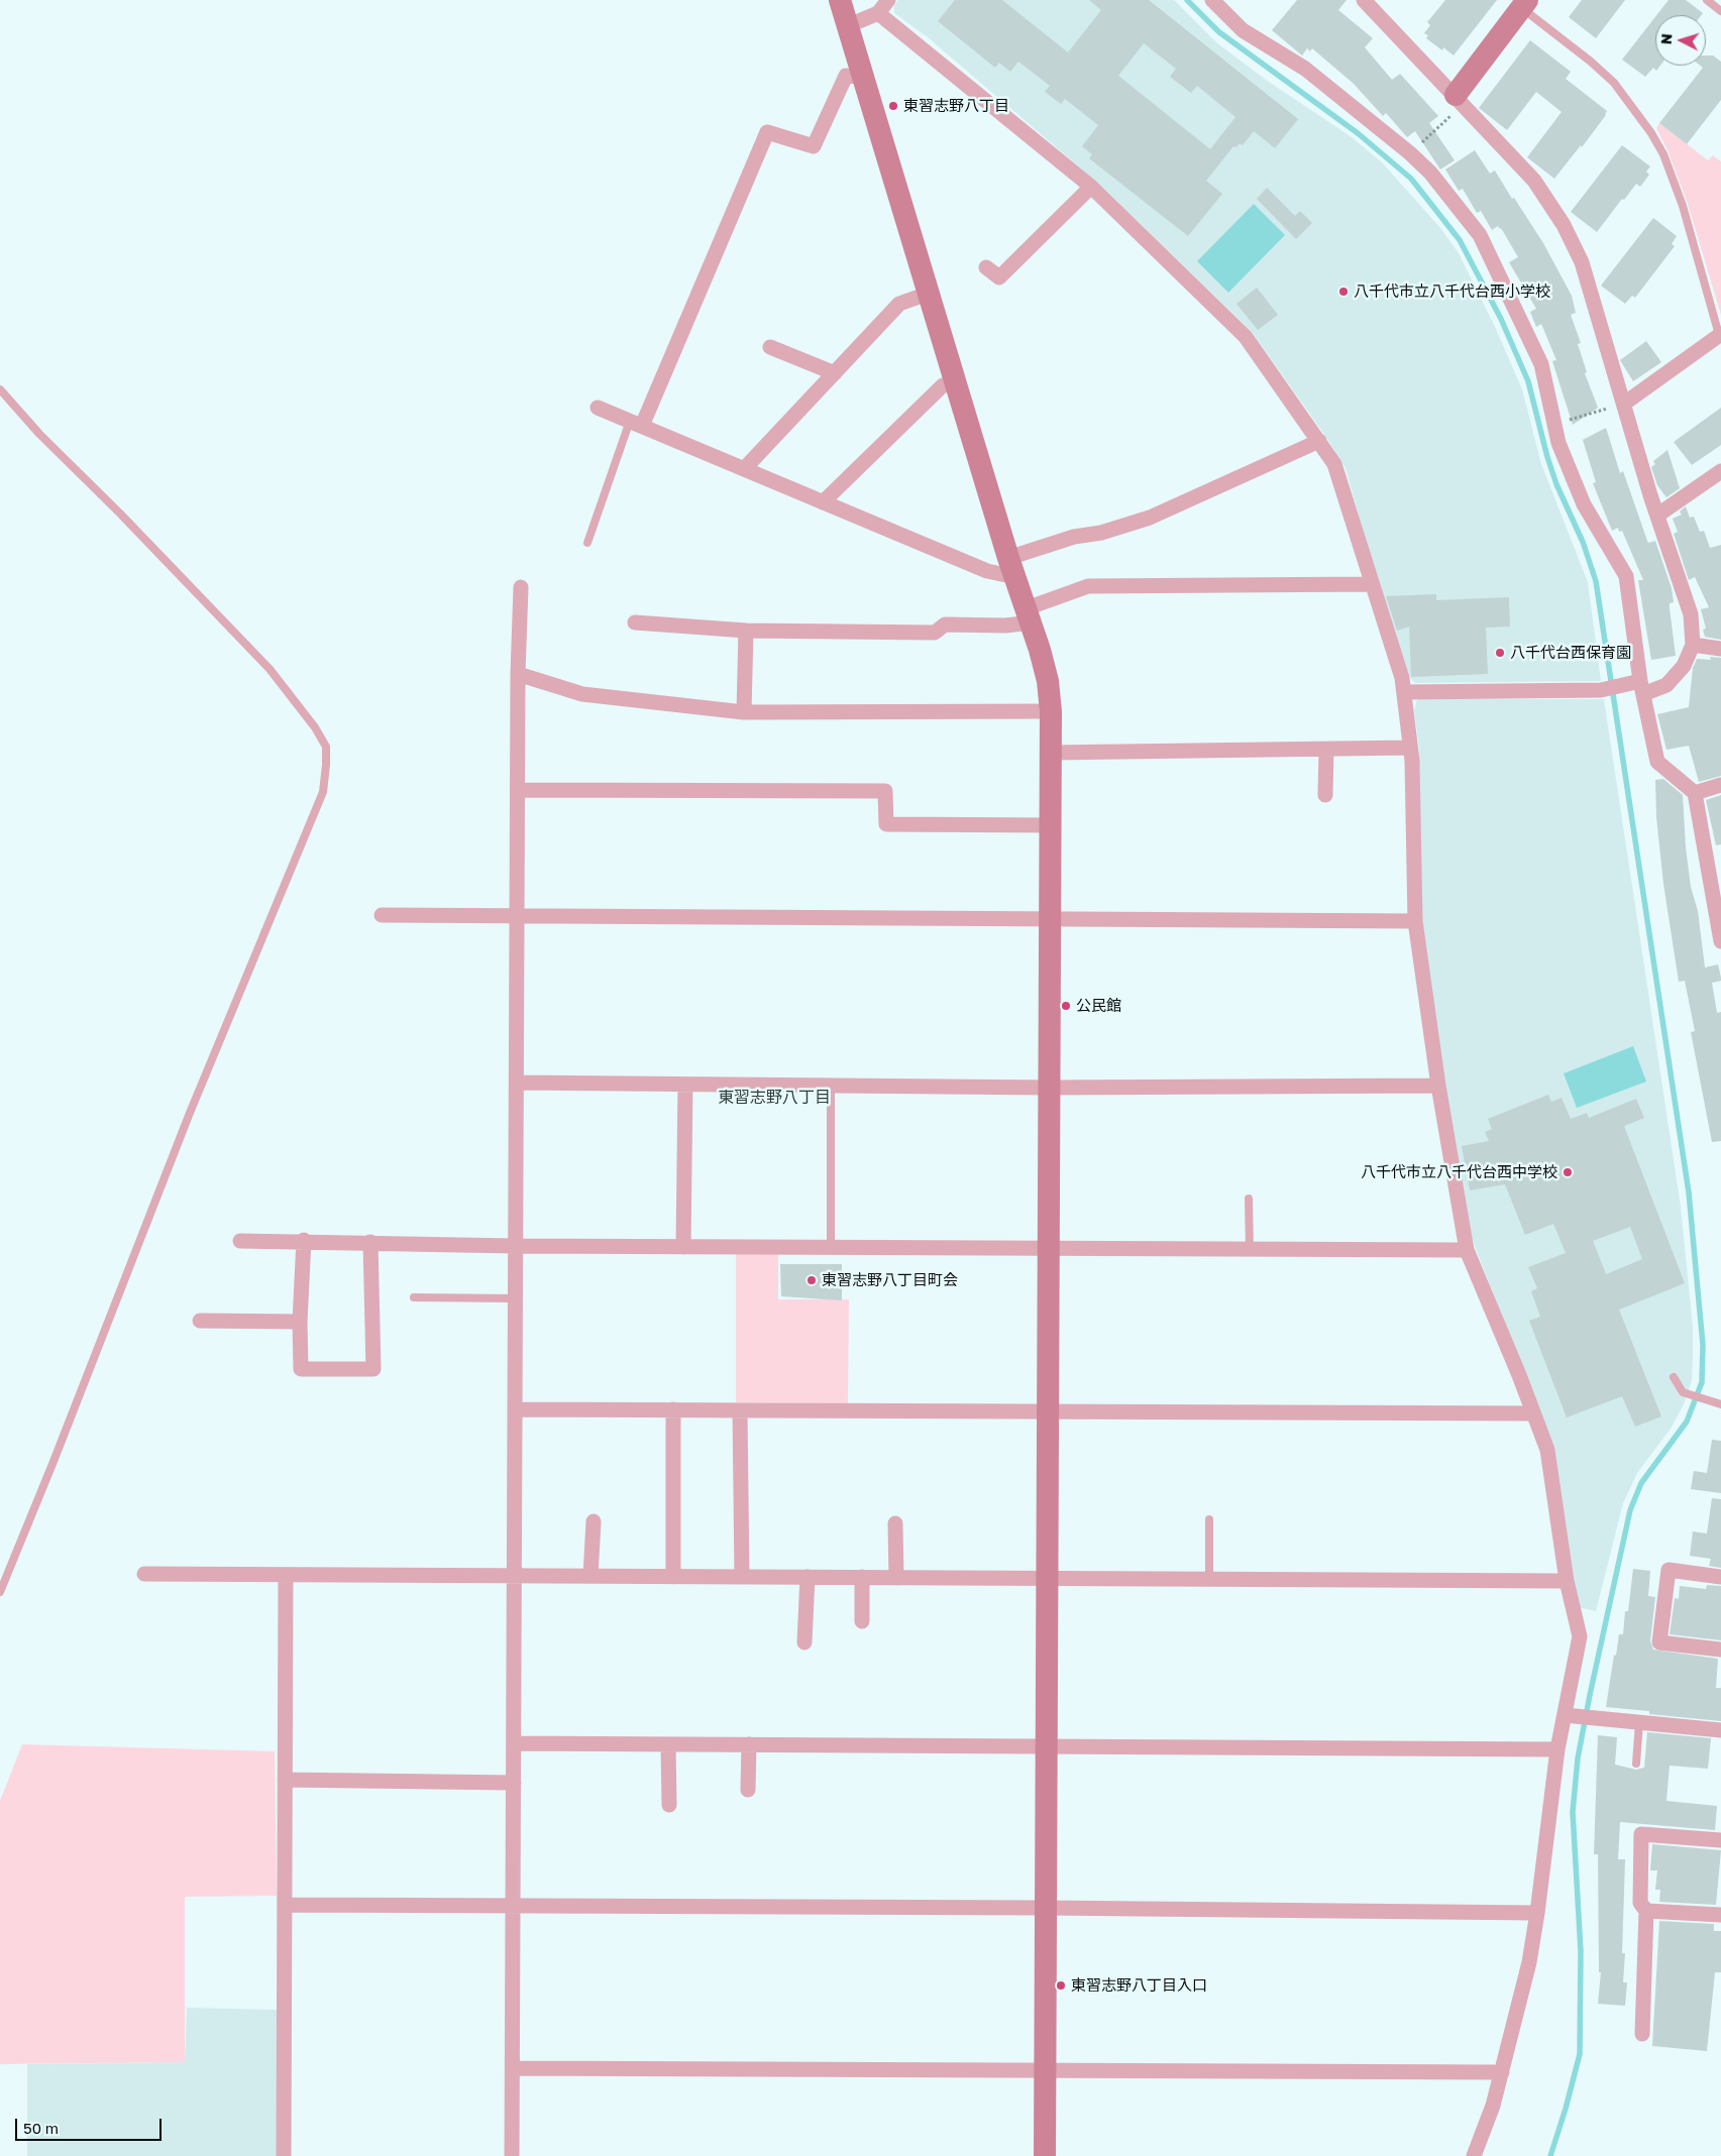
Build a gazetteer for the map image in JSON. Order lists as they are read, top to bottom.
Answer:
{
  "districts": ["東習志野八丁目"],
  "places": [
    "東習志野八丁目",
    "八千代市立八千代台西小学校",
    "八千代台西保育園",
    "公民館",
    "八千代市立八千代台西中学校",
    "東習志野八丁目町会",
    "東習志野八丁目入口"
  ],
  "scale_bar": "50 m",
  "north": "left"
}
